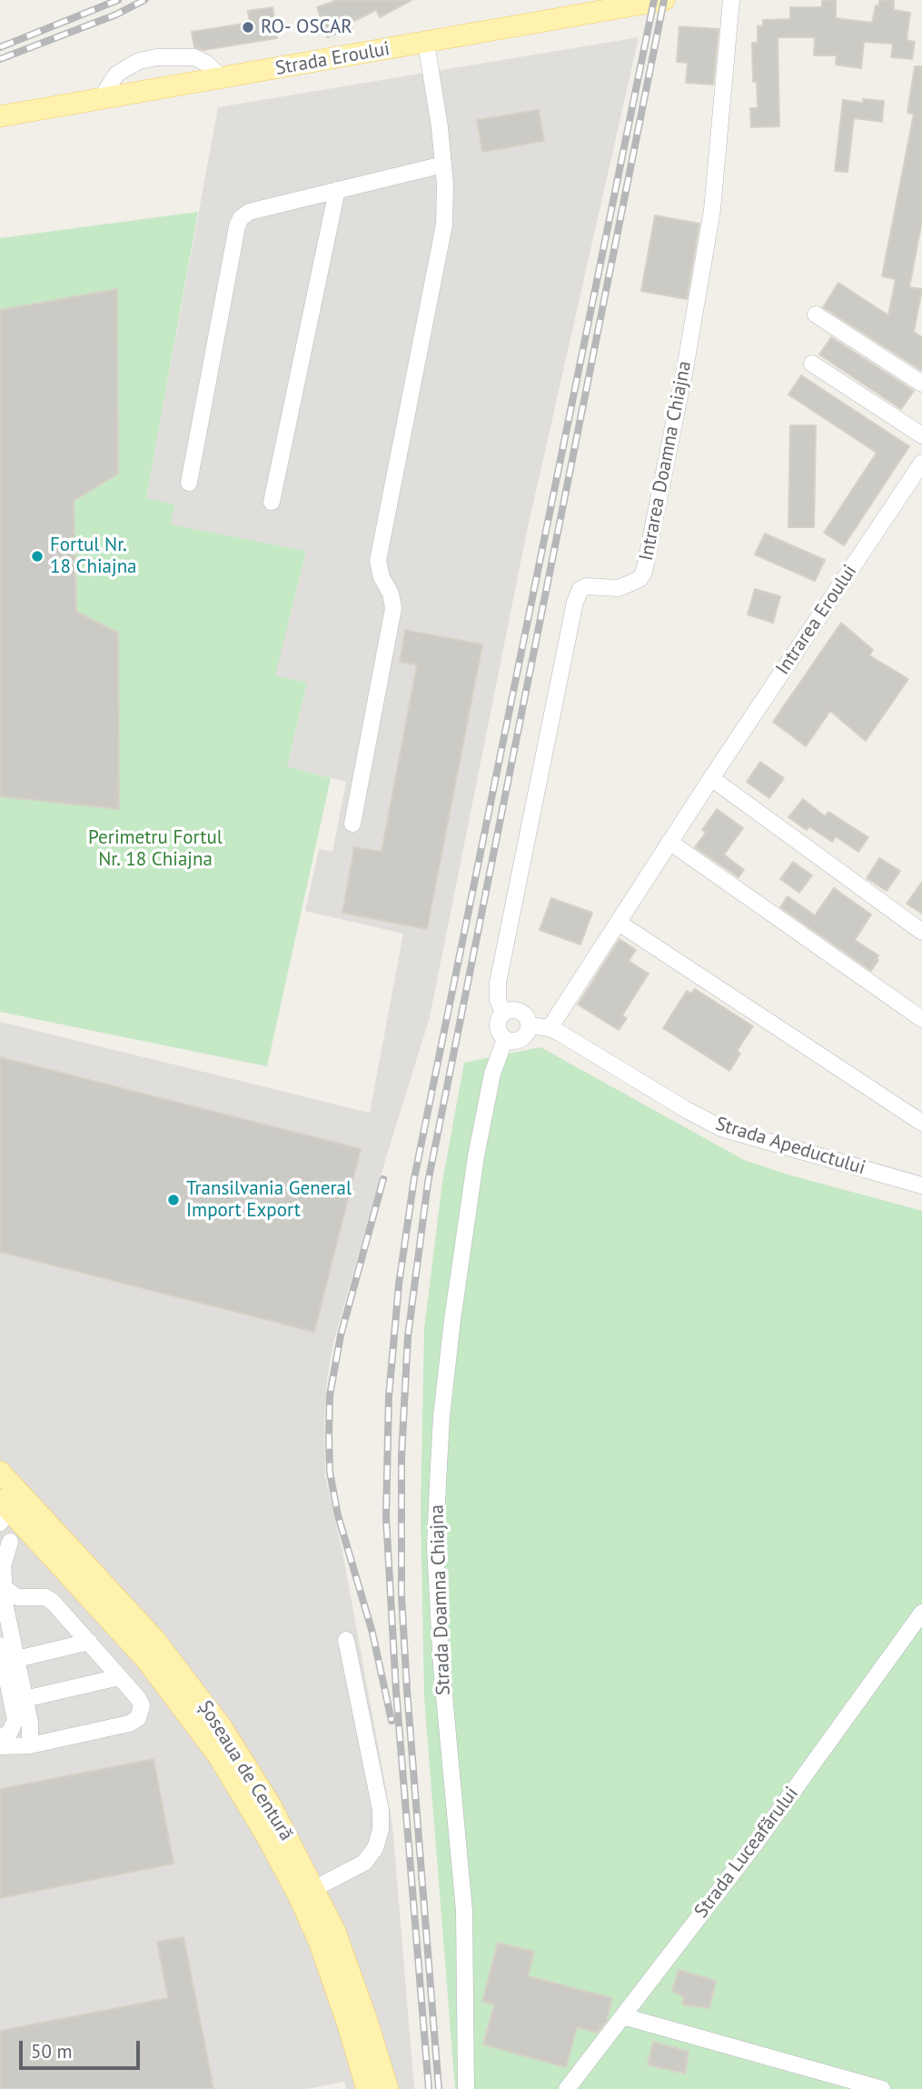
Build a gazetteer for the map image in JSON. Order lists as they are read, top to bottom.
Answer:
{
  "streets": {
    "main road": ["Strada Eroului", "Șoseaua de Centură"],
    "street": [
      "Intrarea Doamna Chiajna",
      "Intrarea Eroului",
      "Strada Apeductului",
      "Strada Doamna Chiajna",
      "Strada Luceafărului"
    ]
  },
  "crossings": [
    ["Intrarea Doamna Chiajna", "Strada Apeductului"],
    ["Intrarea Doamna Chiajna", "Strada Doamna Chiajna"],
    ["Intrarea Eroului", "Strada Apeductului"],
    ["Strada Apeductului", "Strada Doamna Chiajna"]
  ],
  "parks": ["Perimetru Fortul Nr. 18 Chiajna"],
  "places": ["RO- OSCAR", "Fortul Nr. 18 Chiajna", "Transilvania General Import Export"],
  "scale_bar": "50 m"
}
